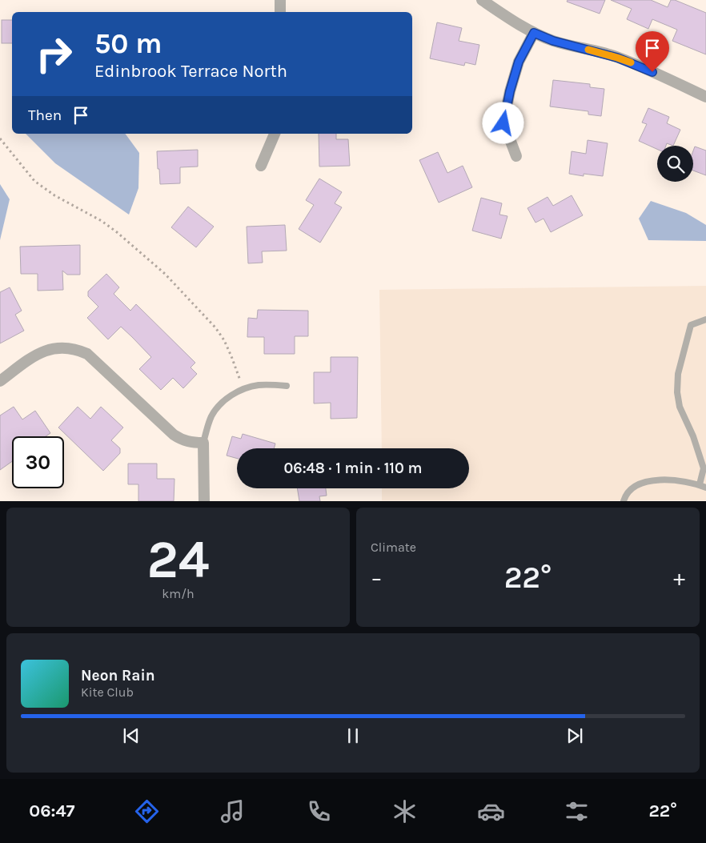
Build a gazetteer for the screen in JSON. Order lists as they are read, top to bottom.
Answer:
{
  "page": {
    "turn": ["50 m", "Edinbrook Terrace North"],
    "then": "Then",
    "limit": "30",
    "trip": "06:48 · 1 min · 110 m",
    "tile": [
      ["24", "km/h"],
      "Climate"
    ],
    "heat": ["−", "22°", "+"],
    "song": ["Neon Rain", "Kite Club"],
    "tabs": ["06:47", "22°"]
  }
}
